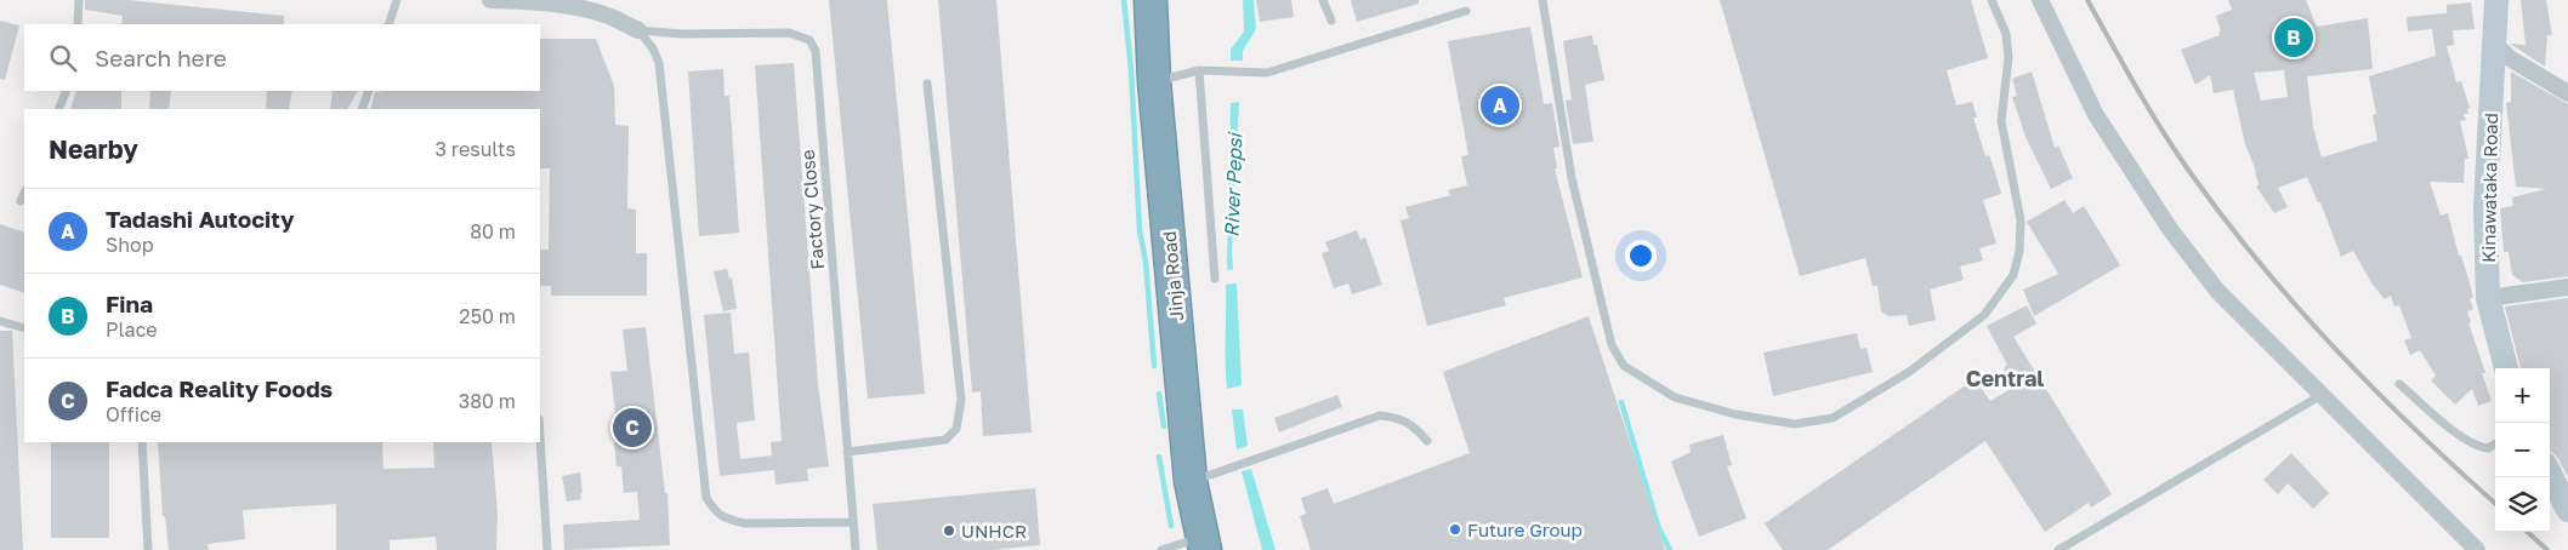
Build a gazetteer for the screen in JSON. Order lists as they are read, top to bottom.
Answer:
{
  "streets": {
    "highway": ["Jinja Road"],
    "street": ["Kinawataka Road"],
    "lane": ["Factory Close"]
  },
  "districts": ["Central"],
  "water": ["River Pepsi"],
  "places": ["Future Group", "UNHCR"],
  "page": {
    "pins": ["B", "A", "C"],
    "search": "Search here",
    "heading": ["Nearby", "3 results"],
    "list": [
      {
        "mark": "A",
        "name": "Tadashi Autocity",
        "note": "Shop",
        "value": "80 m"
      },
      {
        "mark": "B",
        "name": "Fina",
        "note": "Place",
        "value": "250 m"
      },
      {
        "mark": "C",
        "name": "Fadca Reality Foods",
        "note": "Office",
        "value": "380 m"
      }
    ],
    "map_buttons": ["+", "−"]
  }
}
